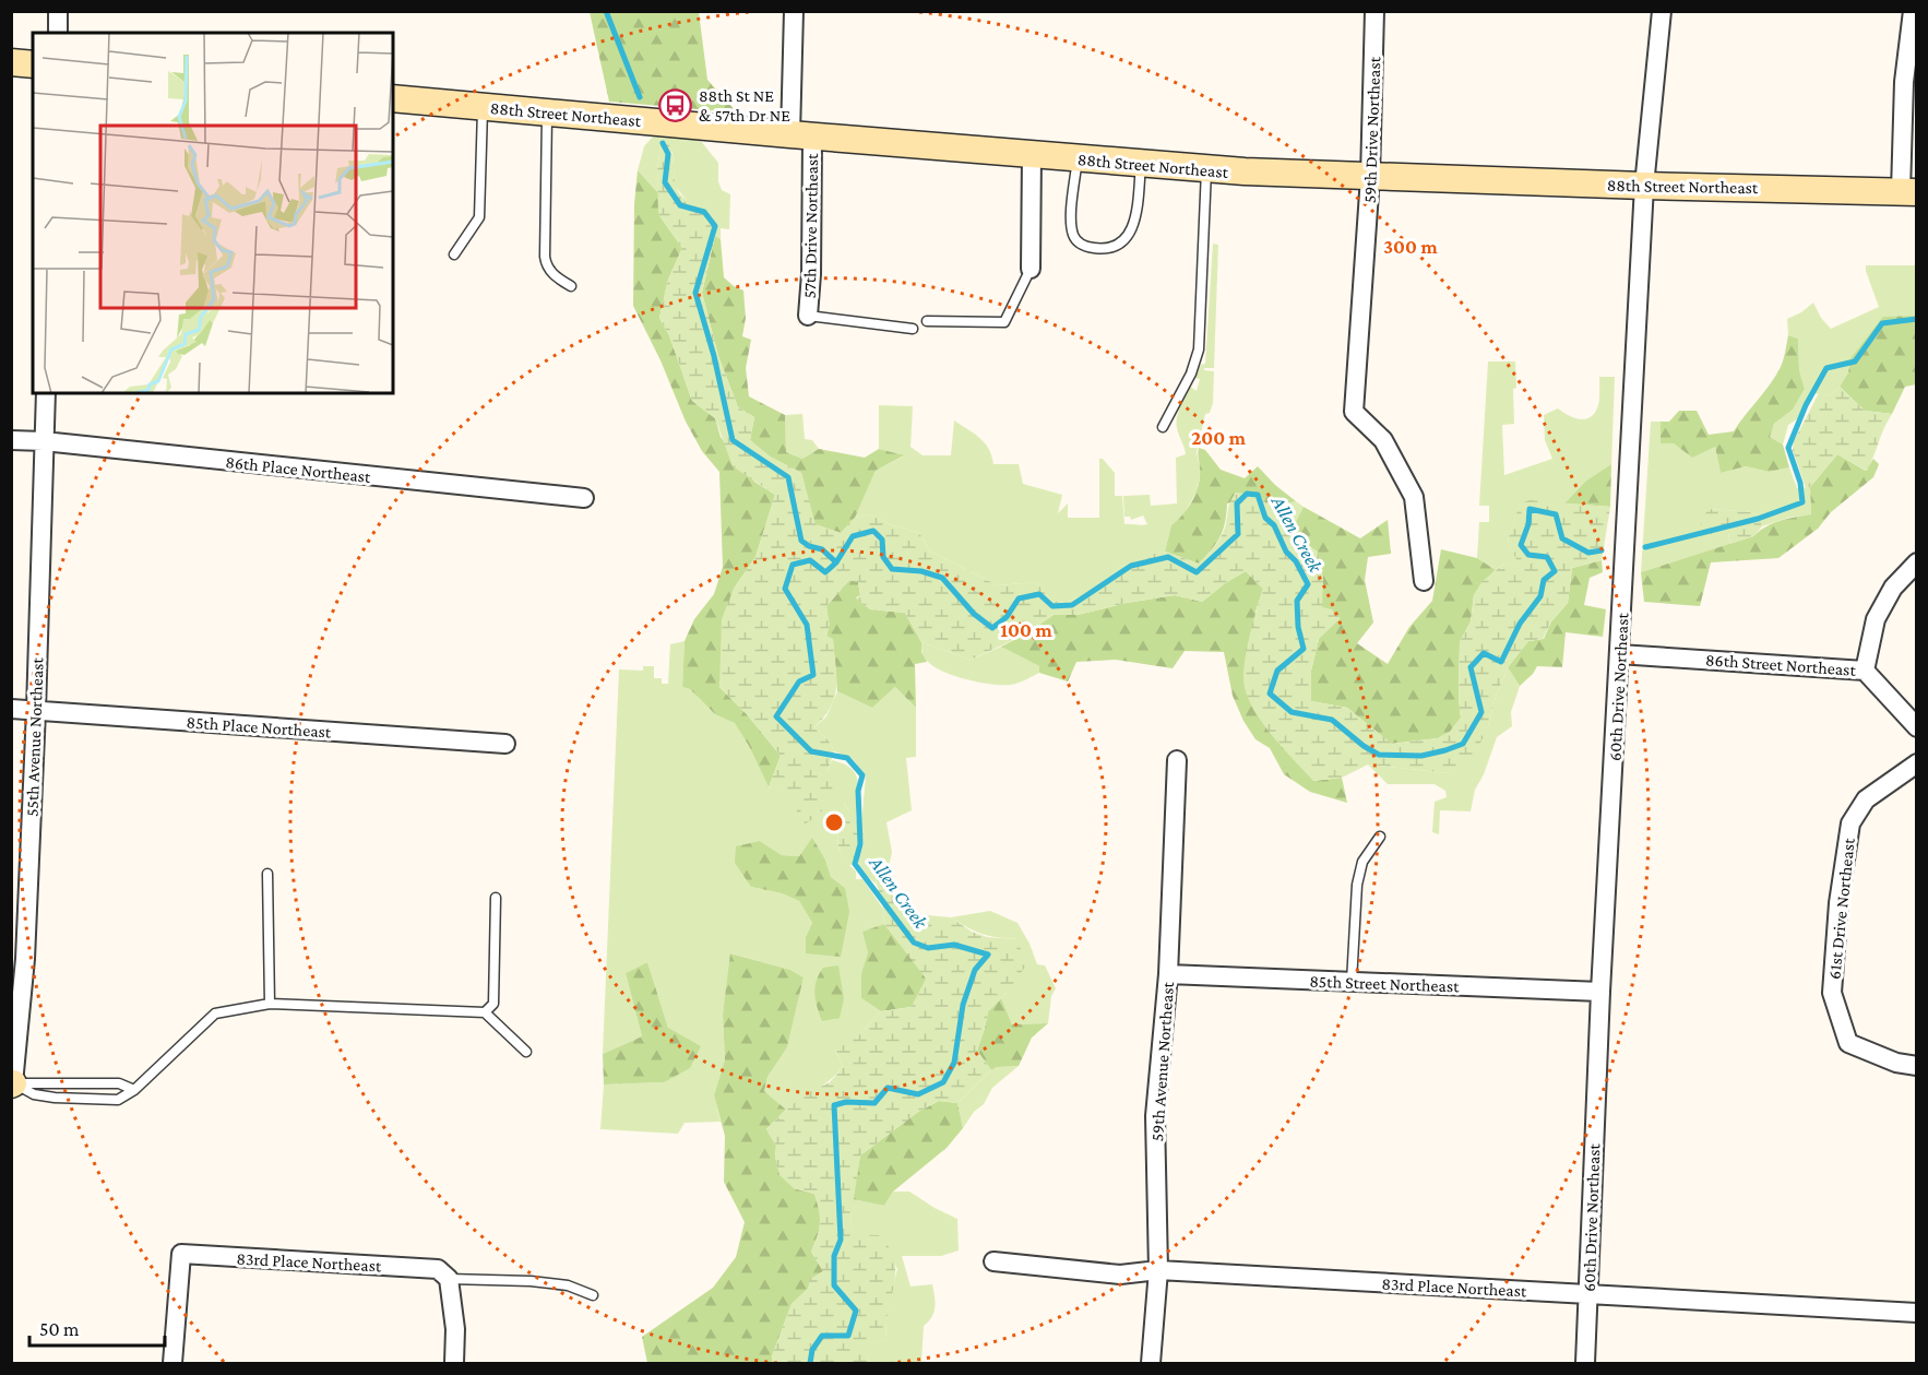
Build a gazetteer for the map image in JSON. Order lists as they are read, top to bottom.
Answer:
{
  "streets": {
    "main road": ["88th Street Northeast"],
    "street": [
      "59th Drive Northeast",
      "57th Drive Northeast",
      "86th Place Northeast",
      "86th Street Northeast",
      "60th Drive Northeast",
      "85th Place Northeast",
      "55th Avenue Northeast",
      "61st Drive Northeast",
      "85th Street Northeast",
      "59th Avenue Northeast",
      "83rd Place Northeast"
    ]
  },
  "crossings": [
    ["88th Street Northeast", "59th Drive Northeast"],
    ["88th Street Northeast", "57th Drive Northeast"],
    ["88th Street Northeast", "60th Drive Northeast"],
    ["86th Place Northeast", "55th Avenue Northeast"],
    ["86th Street Northeast", "60th Drive Northeast"],
    ["60th Drive Northeast", "85th Street Northeast"],
    ["60th Drive Northeast", "83rd Place Northeast"],
    ["85th Place Northeast", "55th Avenue Northeast"],
    ["85th Street Northeast", "59th Avenue Northeast"],
    ["59th Avenue Northeast", "83rd Place Northeast"]
  ],
  "water": ["Allen Creek"],
  "places": {
    "bus stop": ["88th St NE & 57th Dr NE"]
  },
  "scale_bar": "50 m",
  "rings": ["300 m", "200 m", "100 m"]
}
